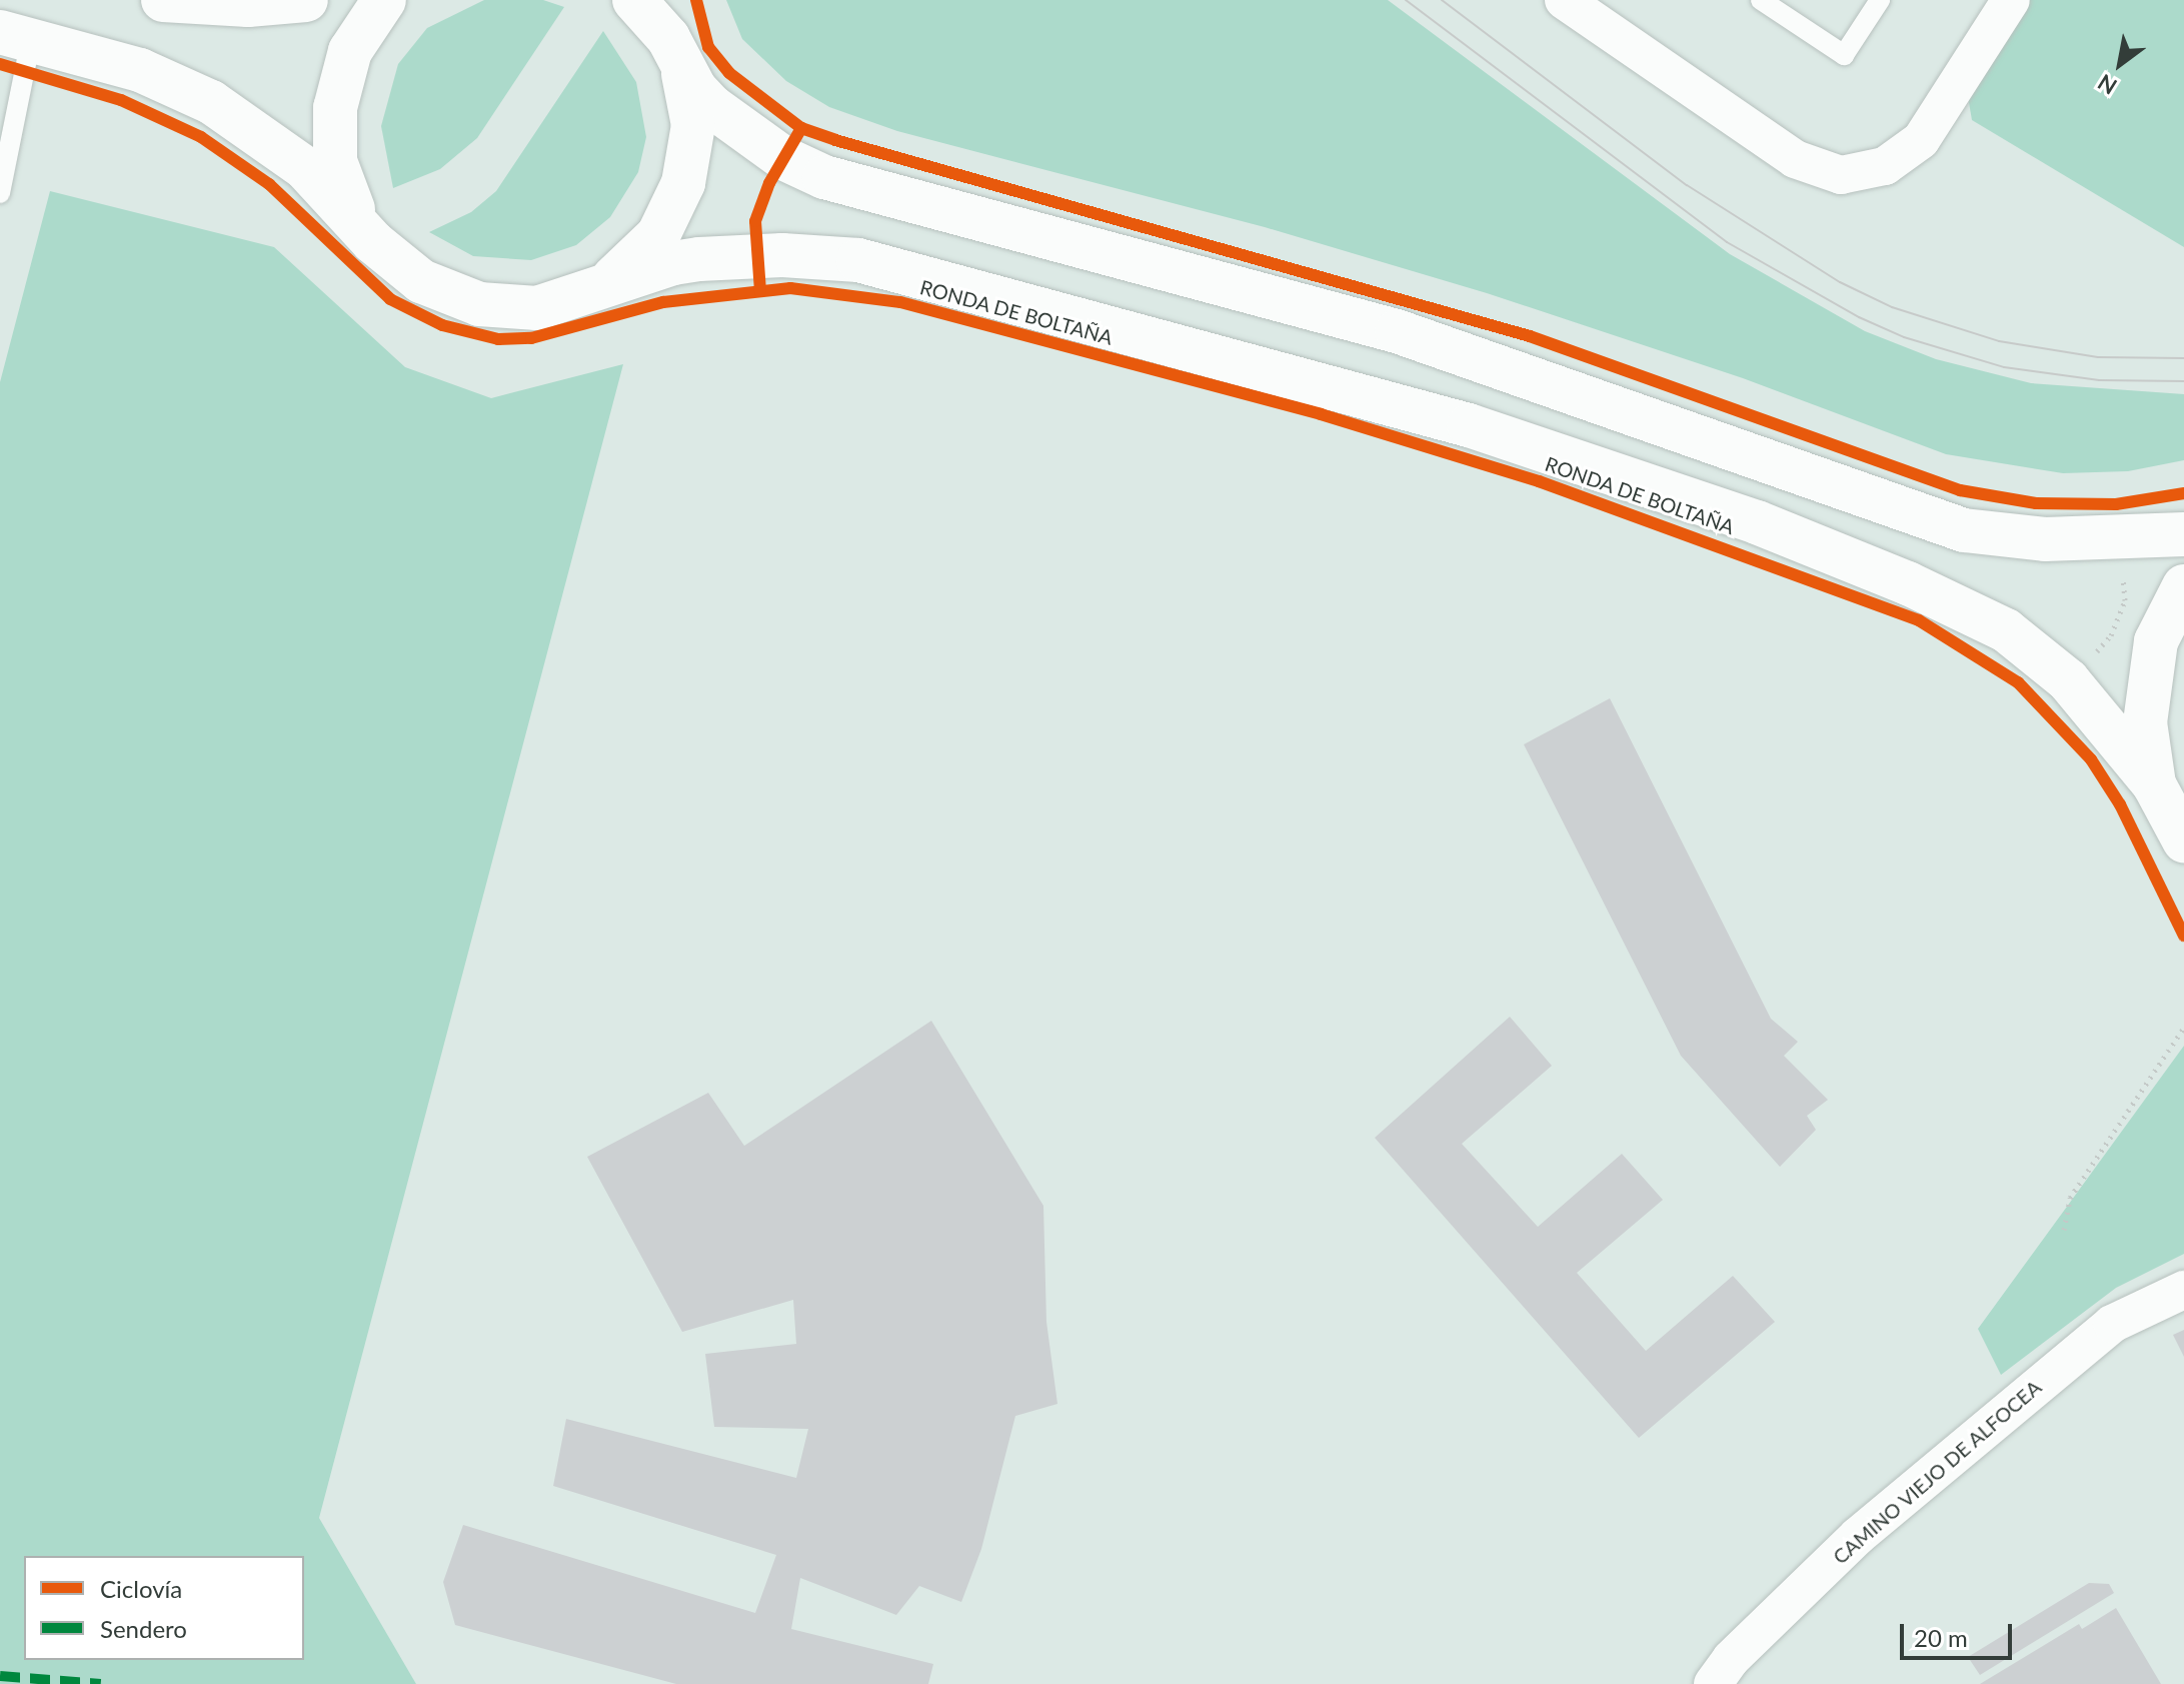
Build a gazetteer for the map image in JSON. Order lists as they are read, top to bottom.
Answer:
{
  "streets": {
    "main road": ["RONDA DE BOLTAÑA"],
    "street": ["CAMINO VIEJO DE ALFOCEA"]
  },
  "legend": ["Ciclovía", "Sendero"],
  "scale_bar": "20 m",
  "north": "bottom left"
}
